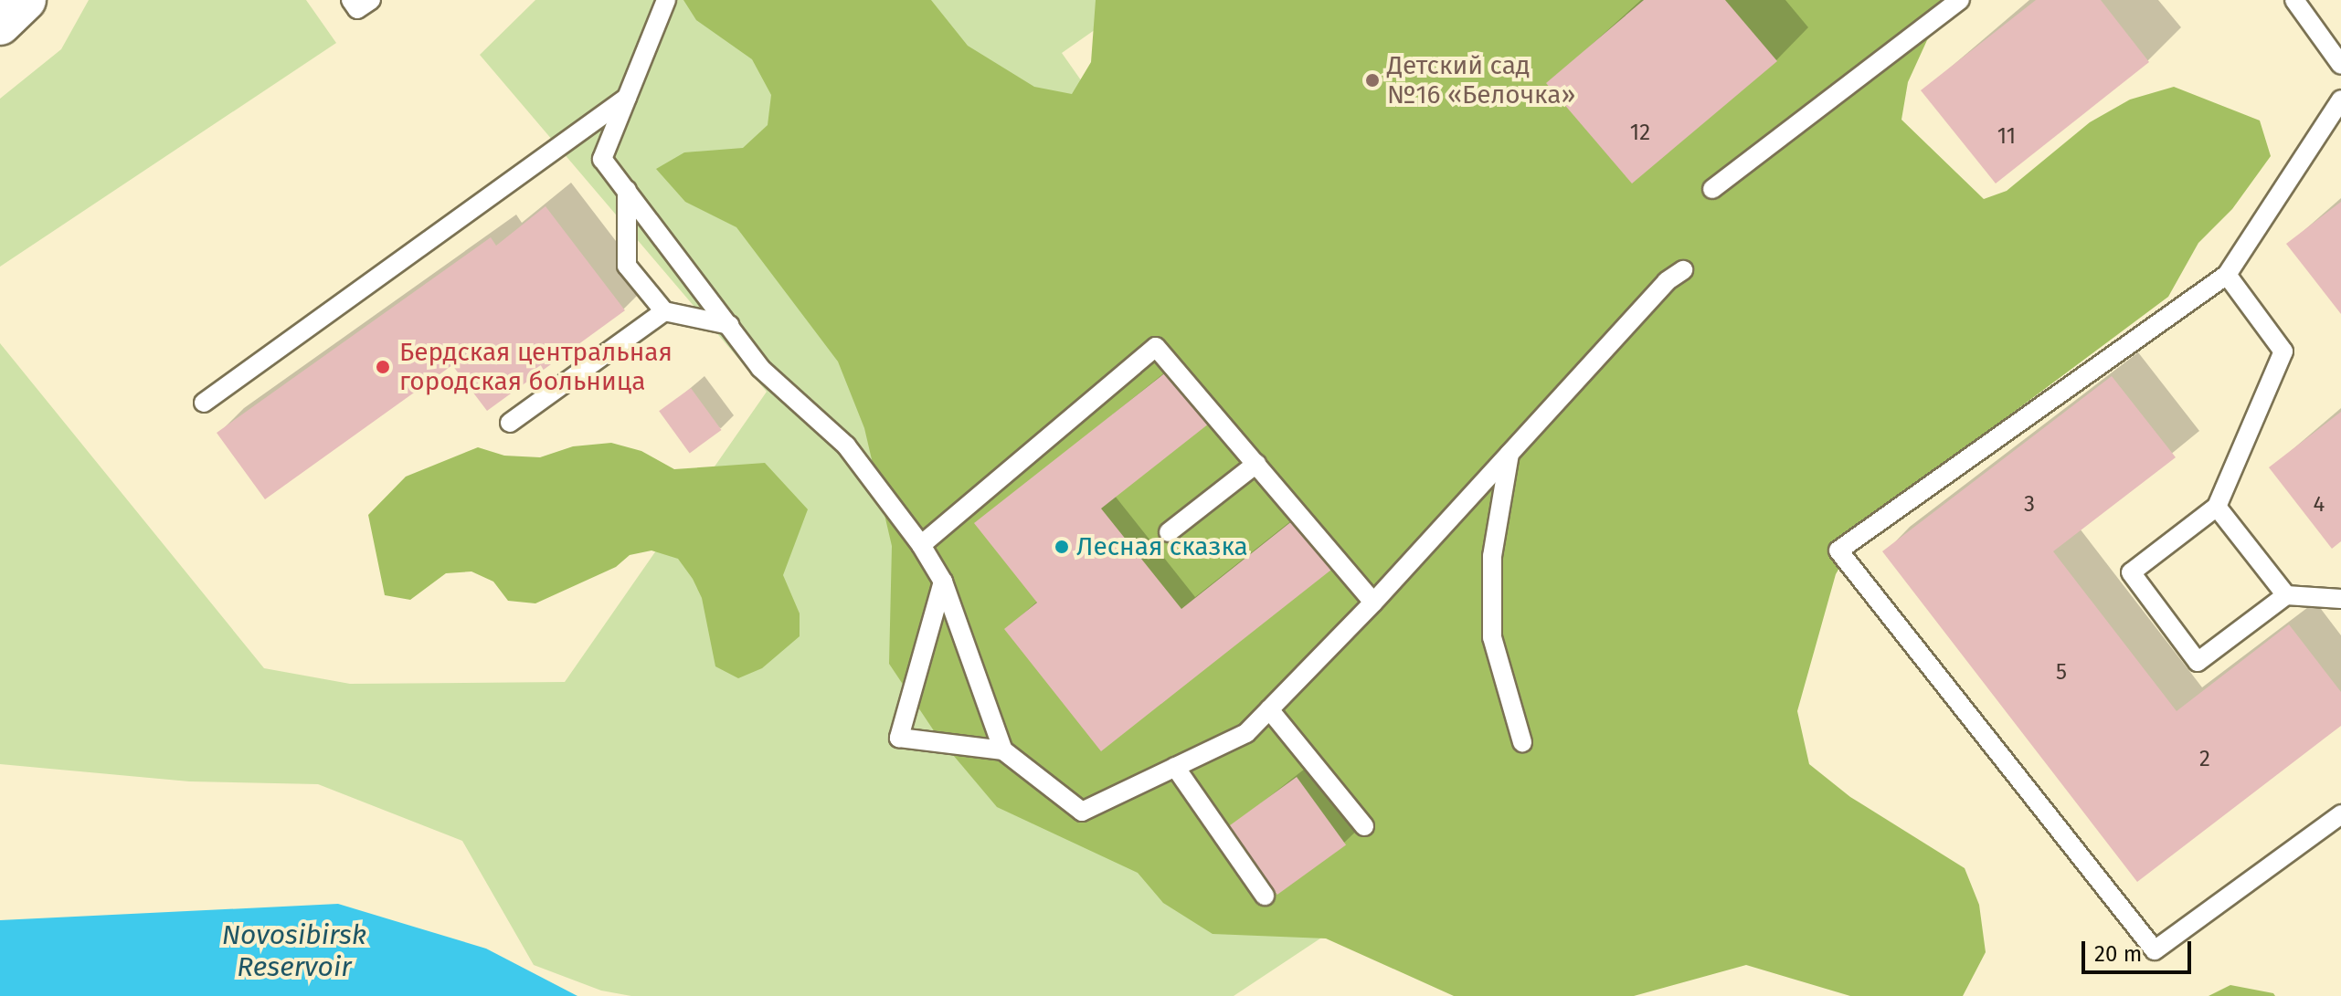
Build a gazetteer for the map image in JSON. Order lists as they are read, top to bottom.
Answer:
{
  "water": ["Novosibirsk Reservoir"],
  "places": ["Детский сад №16 «Белочка»", "Бердская центральная городская больница", "Лесная сказка"],
  "house_numbers": [
    "12",
    "11",
    "3",
    "4",
    "5",
    "2"
  ],
  "scale_bar": "20 m"
}
